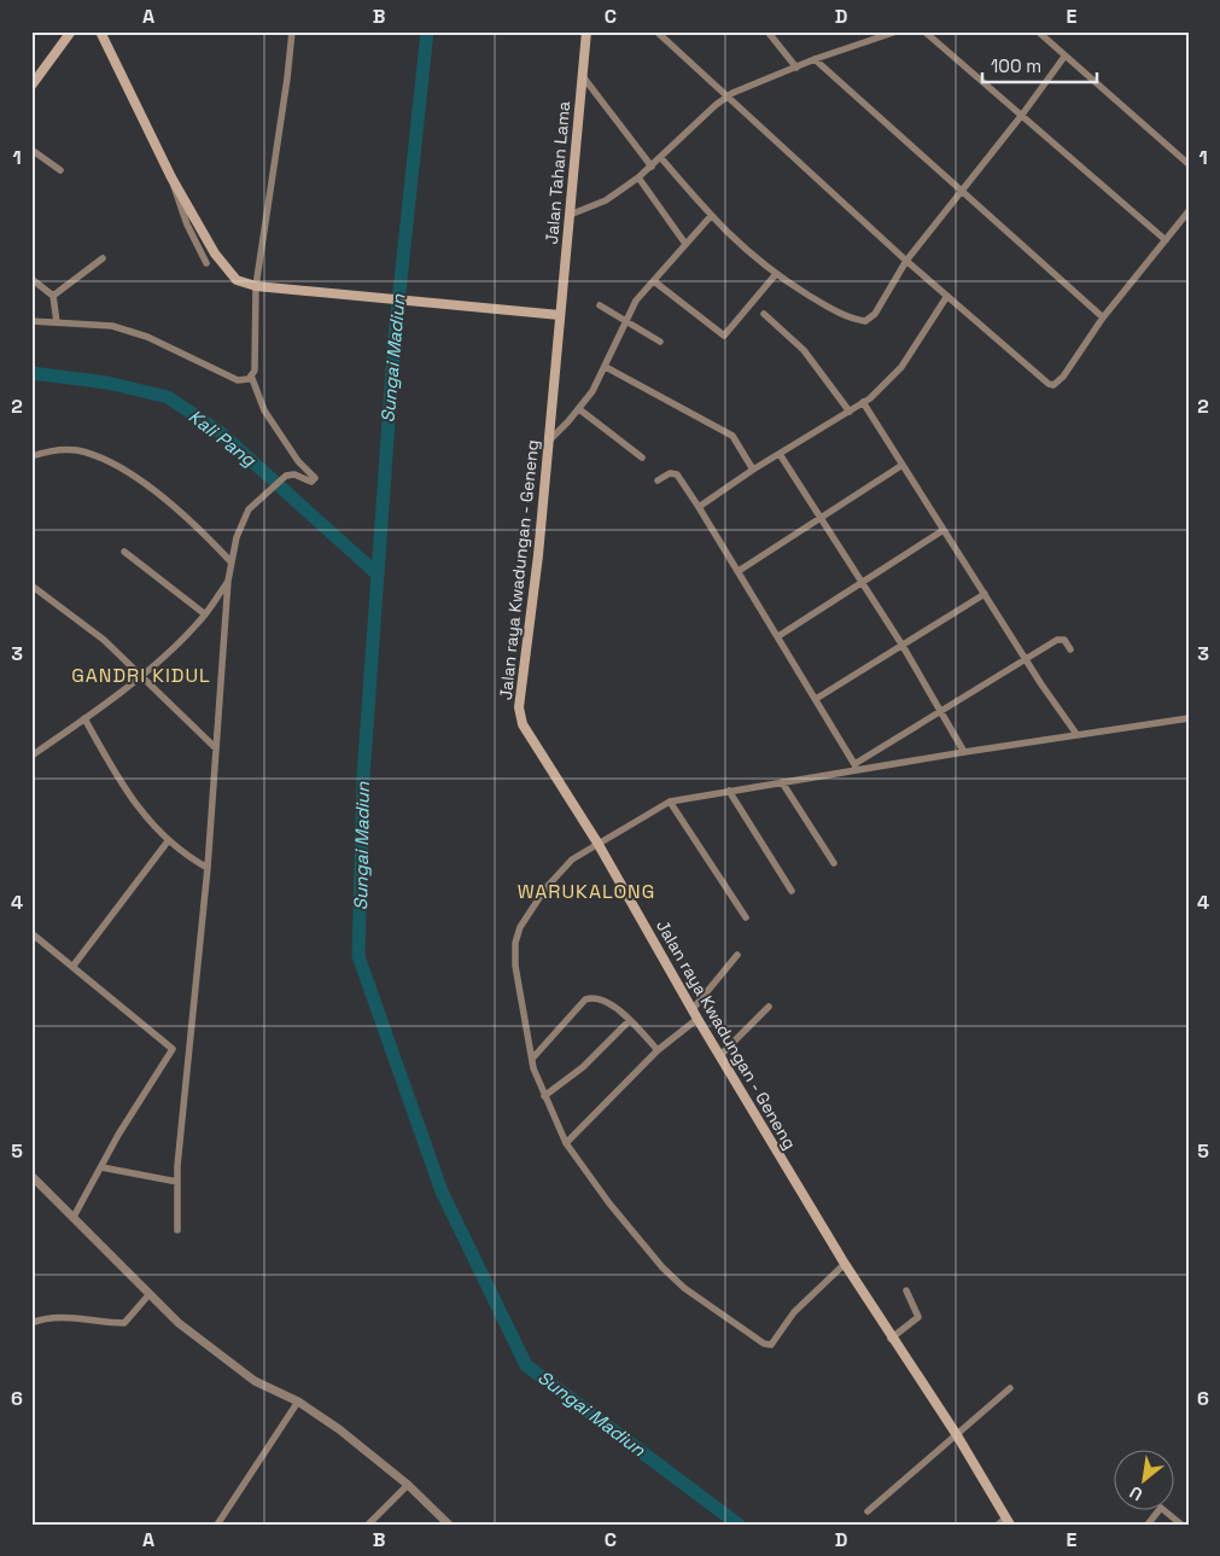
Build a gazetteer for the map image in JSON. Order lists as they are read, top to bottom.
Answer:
{
  "streets": {
    "main road": ["Jalan Tahan Lama", "Jalan raya Kwadungan - Geneng"]
  },
  "crossings": [
    ["Jalan Tahan Lama", "Jalan raya Kwadungan - Geneng"]
  ],
  "districts": ["GANDRI KIDUL", "WARUKALONG"],
  "water": ["Sungai Madiun", "Kali Pang"],
  "scale_bar": "100 m",
  "north": "bottom left",
  "grid": {
    "columns": [
      "A",
      "B",
      "C",
      "D",
      "E"
    ],
    "rows": [
      "1",
      "2",
      "3",
      "4",
      "5",
      "6"
    ]
  }
}
